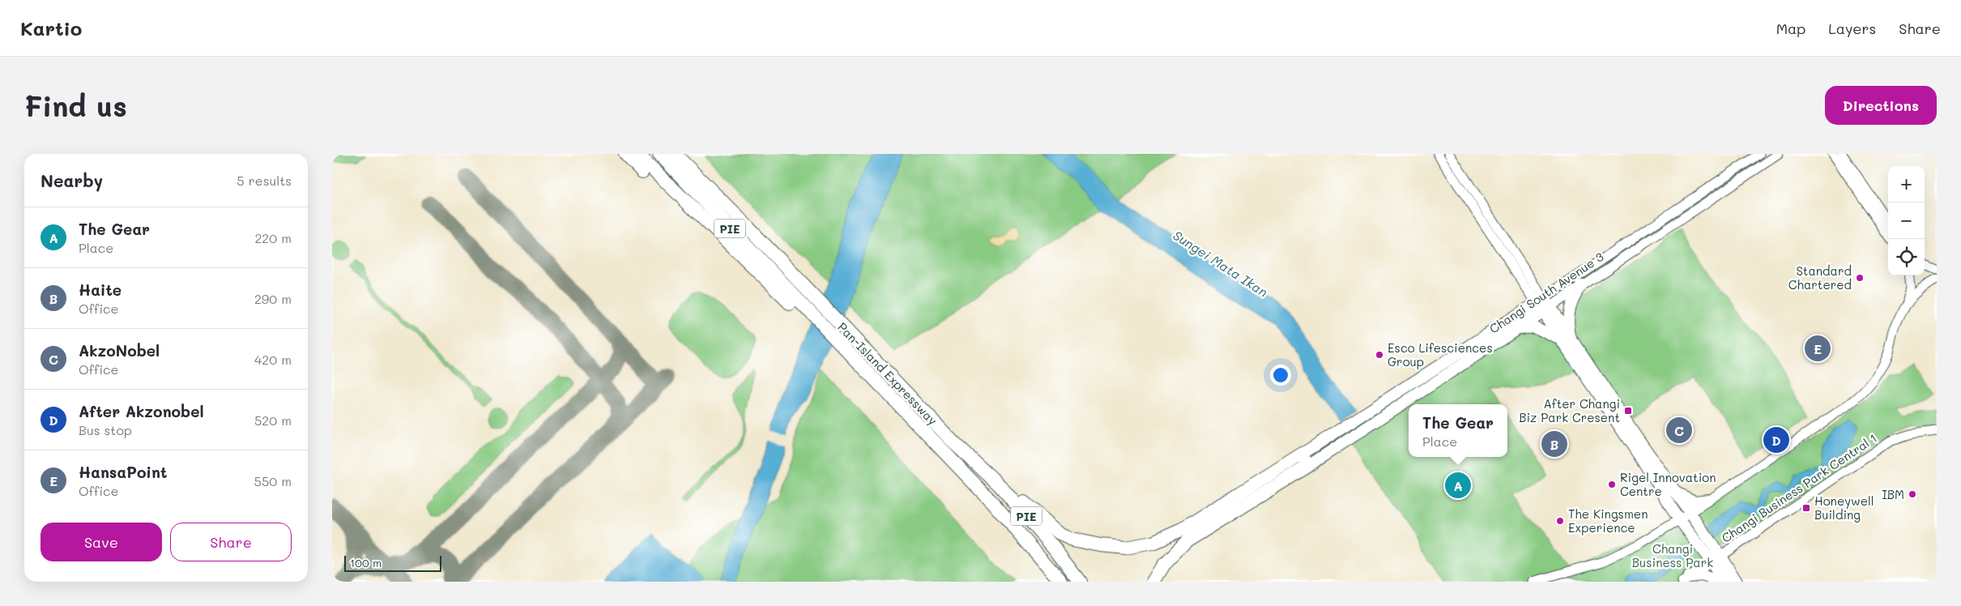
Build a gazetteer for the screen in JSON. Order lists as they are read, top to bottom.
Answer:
{
  "streets": {
    "highway": ["PIE", "Pan-Island Expressway"],
    "main road": ["Changi South Avenue 3"],
    "street": ["Changi Business Park Central 1"]
  },
  "crossings": [
    ["PIE", "Pan-Island Expressway"]
  ],
  "water": ["Sungei Mata Ikan"],
  "parks": ["Changi Business Park"],
  "places": {
    "other": [
      "Standard Chartered",
      "Esco Lifesciences Group",
      "Rigel Innovation Centre",
      "IBM",
      "The Kingsmen Experience"
    ],
    "transit": ["After Changi Biz Park Cresent", "Honeywell Building"]
  },
  "scale_bar": "100 m",
  "page": {
    "header": "Kartio",
    "nav": ["Map", "Layers", "Share"],
    "buttons": [
      "Directions",
      ["Save", "Share"]
    ],
    "title": "Find us",
    "heading": ["Nearby", "5 results"],
    "map_buttons": ["+", "−"],
    "list": [
      {
        "mark": "A",
        "name": "The Gear",
        "note": "Place",
        "value": "220 m"
      },
      {
        "mark": "B",
        "name": "Haite",
        "note": "Office",
        "value": "290 m"
      },
      {
        "mark": "C",
        "name": "AkzoNobel",
        "note": "Office",
        "value": "420 m"
      },
      {
        "mark": "D",
        "name": "After Akzonobel",
        "note": "Bus stop",
        "value": "520 m"
      },
      {
        "mark": "E",
        "name": "HansaPoint",
        "note": "Office",
        "value": "550 m"
      }
    ],
    "pins": [
      "E",
      "C",
      "D",
      "B",
      "A"
    ],
    "popup": ["The Gear", "Place"],
    "scale": "100 m"
  }
}
